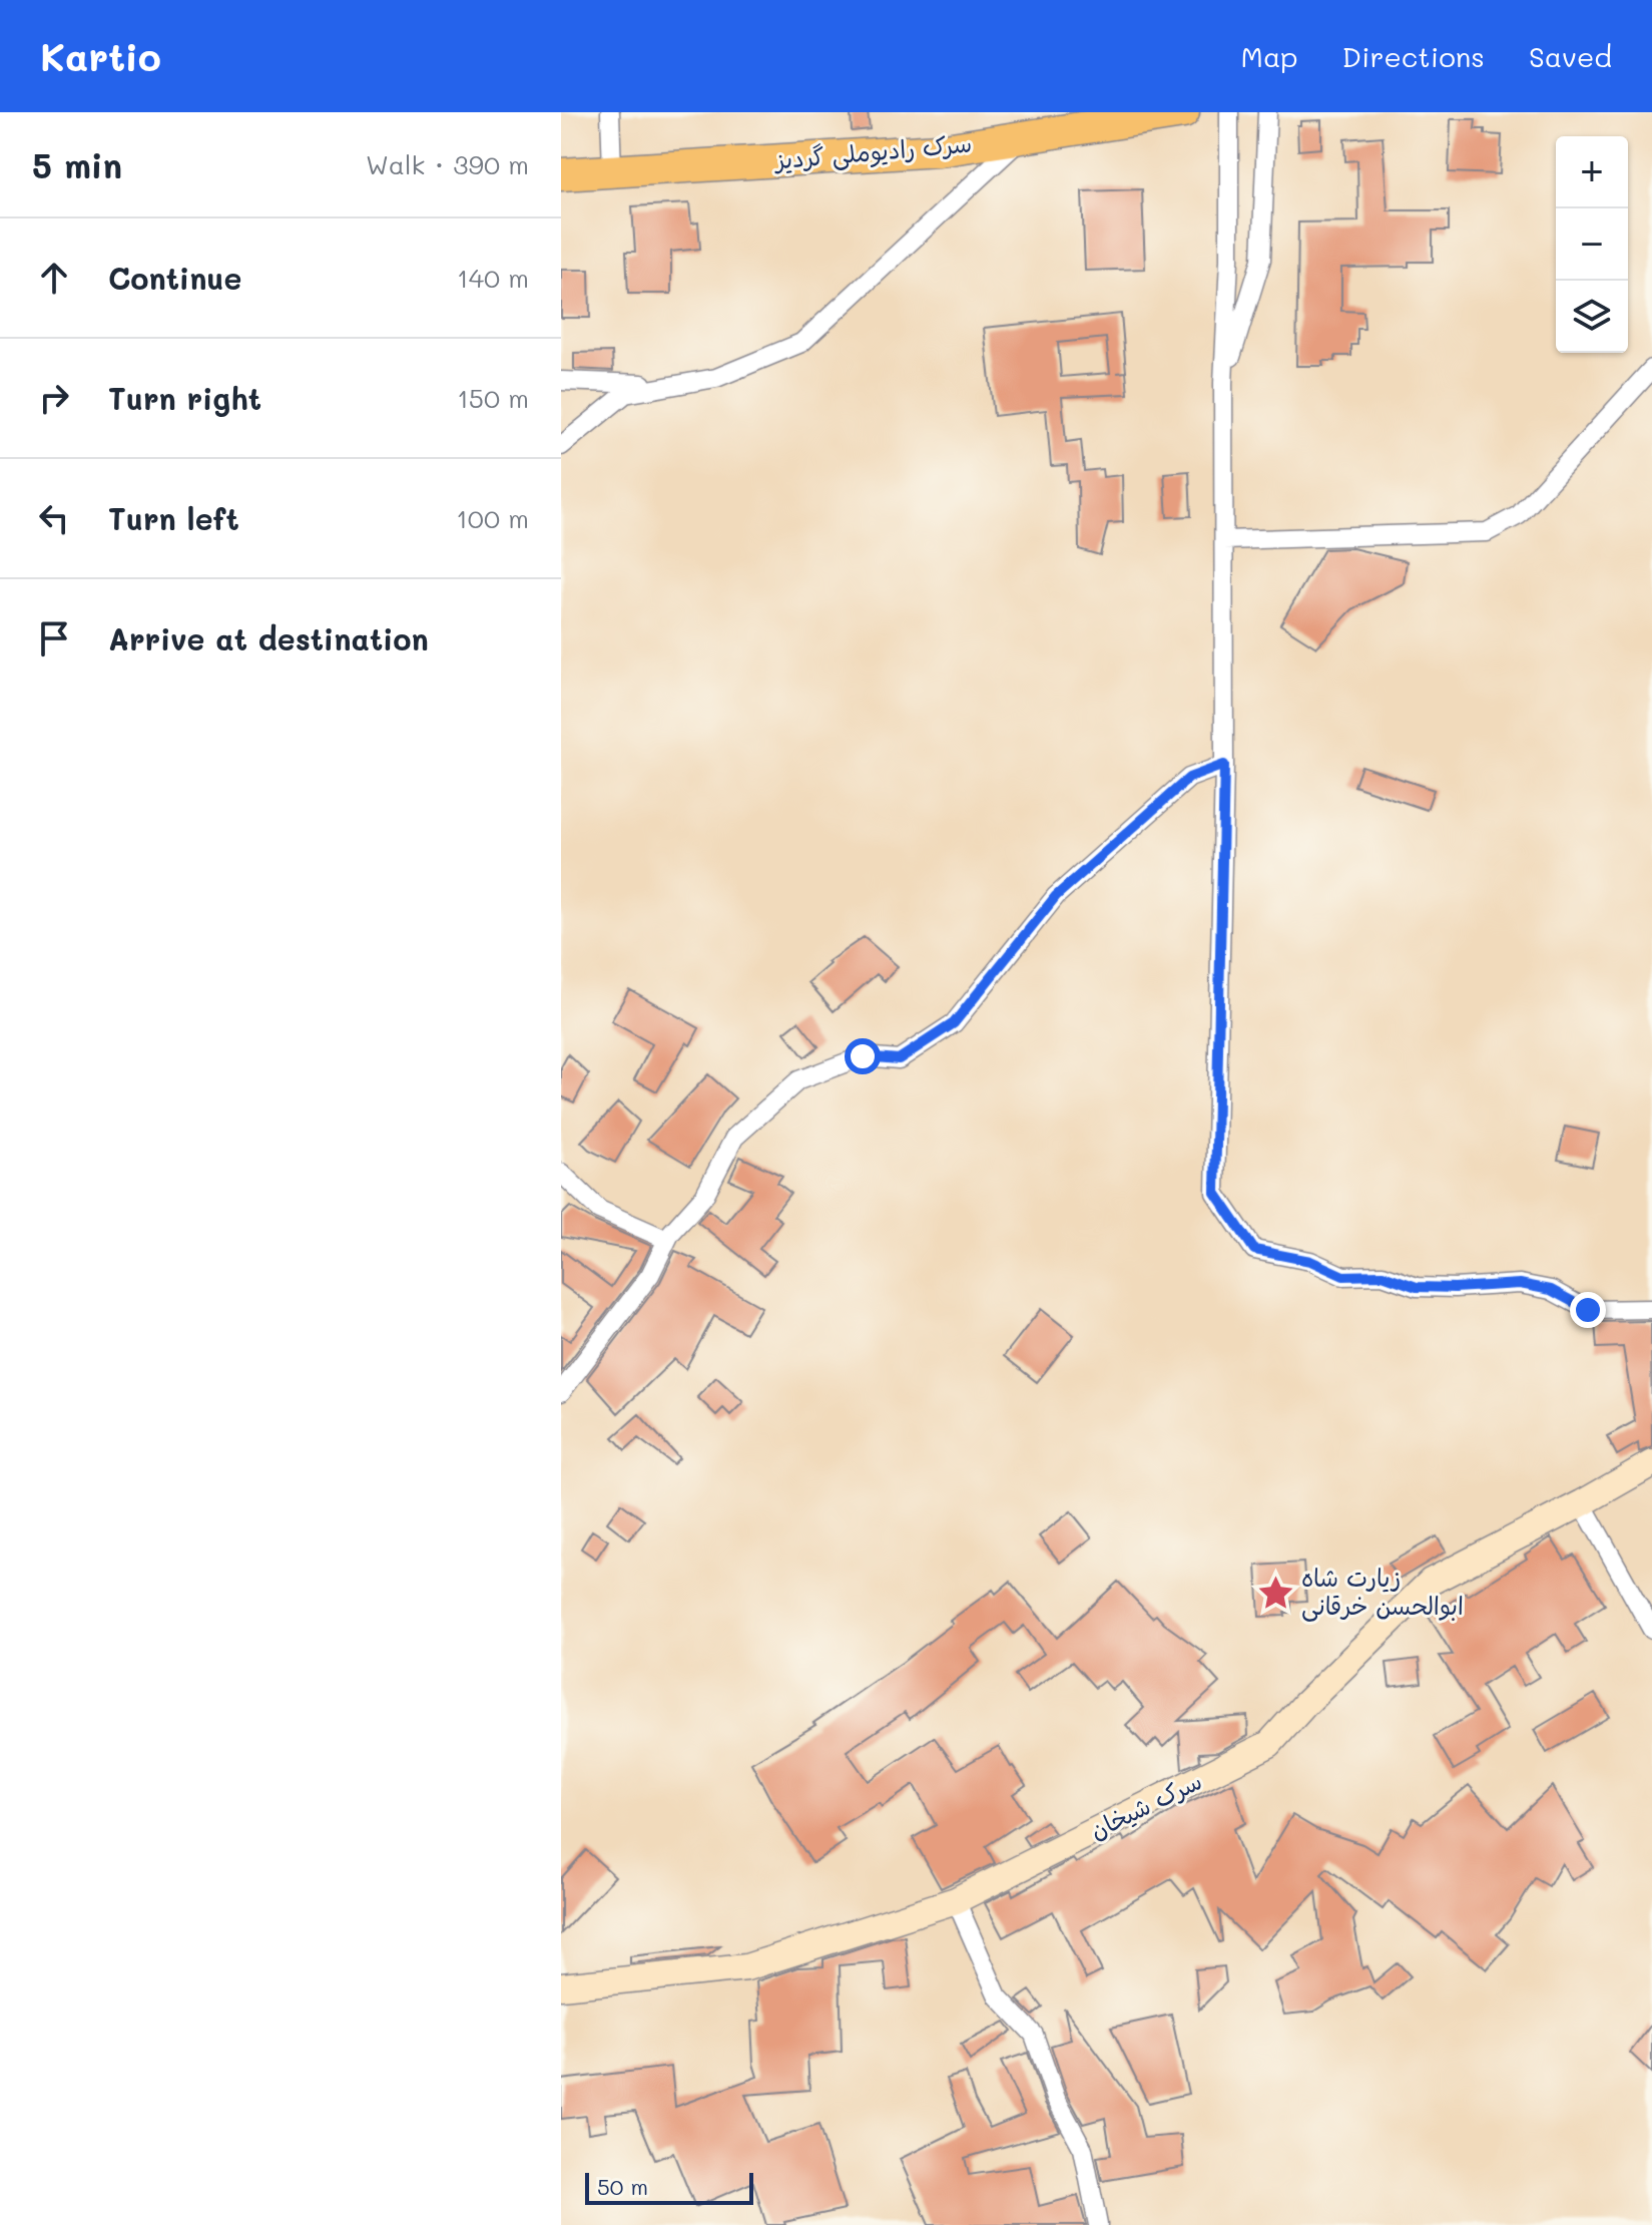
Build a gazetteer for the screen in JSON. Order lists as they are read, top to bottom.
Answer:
{
  "streets": {
    "highway": ["سرک رادیوملی گردیز"],
    "street": ["سرک شیخان"]
  },
  "places": {
    "place": ["زیارت شاه ابوالحسن خرقانی"]
  },
  "scale_bar": "50 m",
  "page": {
    "header": "Kartio",
    "nav": ["Map", "Directions", "Saved"],
    "heading": ["5 min", "Walk · 390 m"],
    "map_buttons": ["+", "−"],
    "list": [
      ["Continue", "140 m"],
      ["Turn right", "150 m"],
      ["Turn left", "100 m"],
      "Arrive at destination"
    ],
    "scale": "50 m"
  }
}
